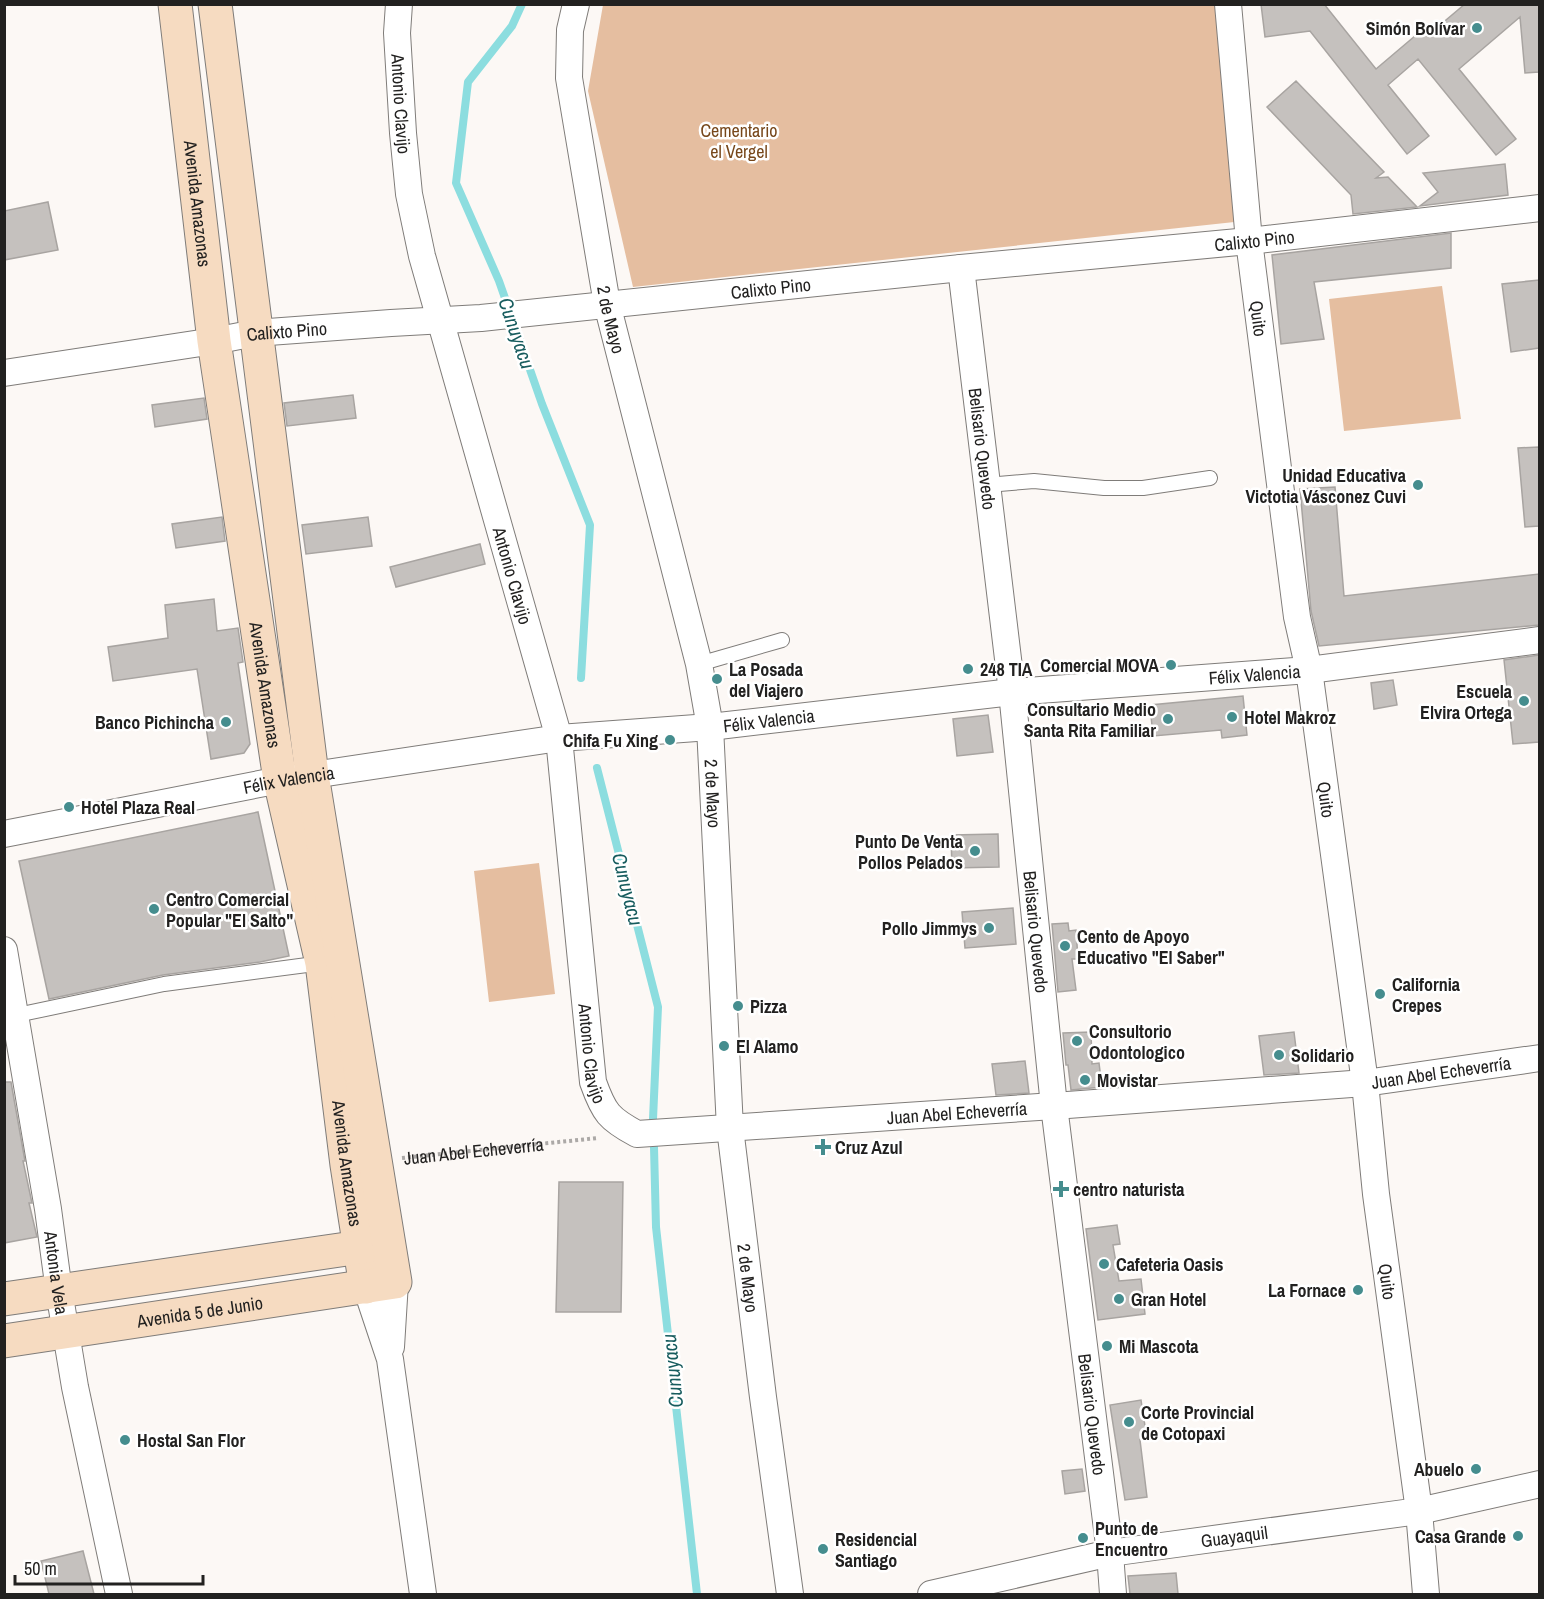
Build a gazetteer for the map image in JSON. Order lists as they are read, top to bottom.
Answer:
{
  "streets": {
    "main road": ["Avenida Amazonas", "Avenida 5 de Junio"],
    "street": [
      "Antonio Clavijo",
      "Calixto Pino",
      "Quito",
      "2 de Mayo",
      "Belisario Quevedo",
      "Félix Valencia",
      "Juan Abel Echeverría",
      "Antonia Vela",
      "Guayaquil"
    ]
  },
  "crossings": [
    ["Antonio Clavijo", "Calixto Pino"],
    ["Antonio Clavijo", "Félix Valencia"],
    ["Antonio Clavijo", "Juan Abel Echeverría"],
    ["Avenida Amazonas", "Calixto Pino"],
    ["Avenida Amazonas", "Félix Valencia"],
    ["Avenida Amazonas", "Juan Abel Echeverría"],
    ["Avenida Amazonas", "Avenida 5 de Junio"],
    ["Calixto Pino", "Quito"],
    ["Calixto Pino", "2 de Mayo"],
    ["Calixto Pino", "Belisario Quevedo"],
    ["Quito", "Félix Valencia"],
    ["Quito", "Juan Abel Echeverría"],
    ["Quito", "Guayaquil"],
    ["2 de Mayo", "Félix Valencia"],
    ["2 de Mayo", "Juan Abel Echeverría"],
    ["Belisario Quevedo", "Félix Valencia"],
    ["Belisario Quevedo", "Juan Abel Echeverría"],
    ["Belisario Quevedo", "Guayaquil"],
    ["Antonia Vela", "Avenida 5 de Junio"]
  ],
  "water": ["Cunuyacu"],
  "parks": ["Cementario el Vergel"],
  "places": {
    "other": [
      "Simón Bolívar",
      "Unidad Educativa Victotia Vásconez Cuvi",
      "Comercial MOVA",
      "248 TIA",
      "La Posada del Viajero",
      "Escuela Elvira Ortega",
      "Hotel Makroz",
      "Consultario Medio Santa Rita Familiar",
      "Banco Pichincha",
      "Chifa Fu Xing",
      "Hotel Plaza Real",
      "Punto De Venta Pollos Pelados",
      "Centro Comercial Popular \"El Salto\"",
      "Pollo Jimmys",
      "Cento de Apoyo Educativo \"El Saber\"",
      "California Crepes",
      "Pizza",
      "Consultorio Odontologico",
      "El Alamo",
      "Solidario",
      "Movistar",
      "Cafeteria Oasis",
      "La Fornace",
      "Gran Hotel",
      "Mi Mascota",
      "Corte Provincial de Cotopaxi",
      "Hostal San Flor",
      "Abuelo",
      "Casa Grande",
      "Punto de Encuentro",
      "Residencial Santiago"
    ],
    "health": ["Cruz Azul", "centro naturista"]
  },
  "scale_bar": "50 m"
}
